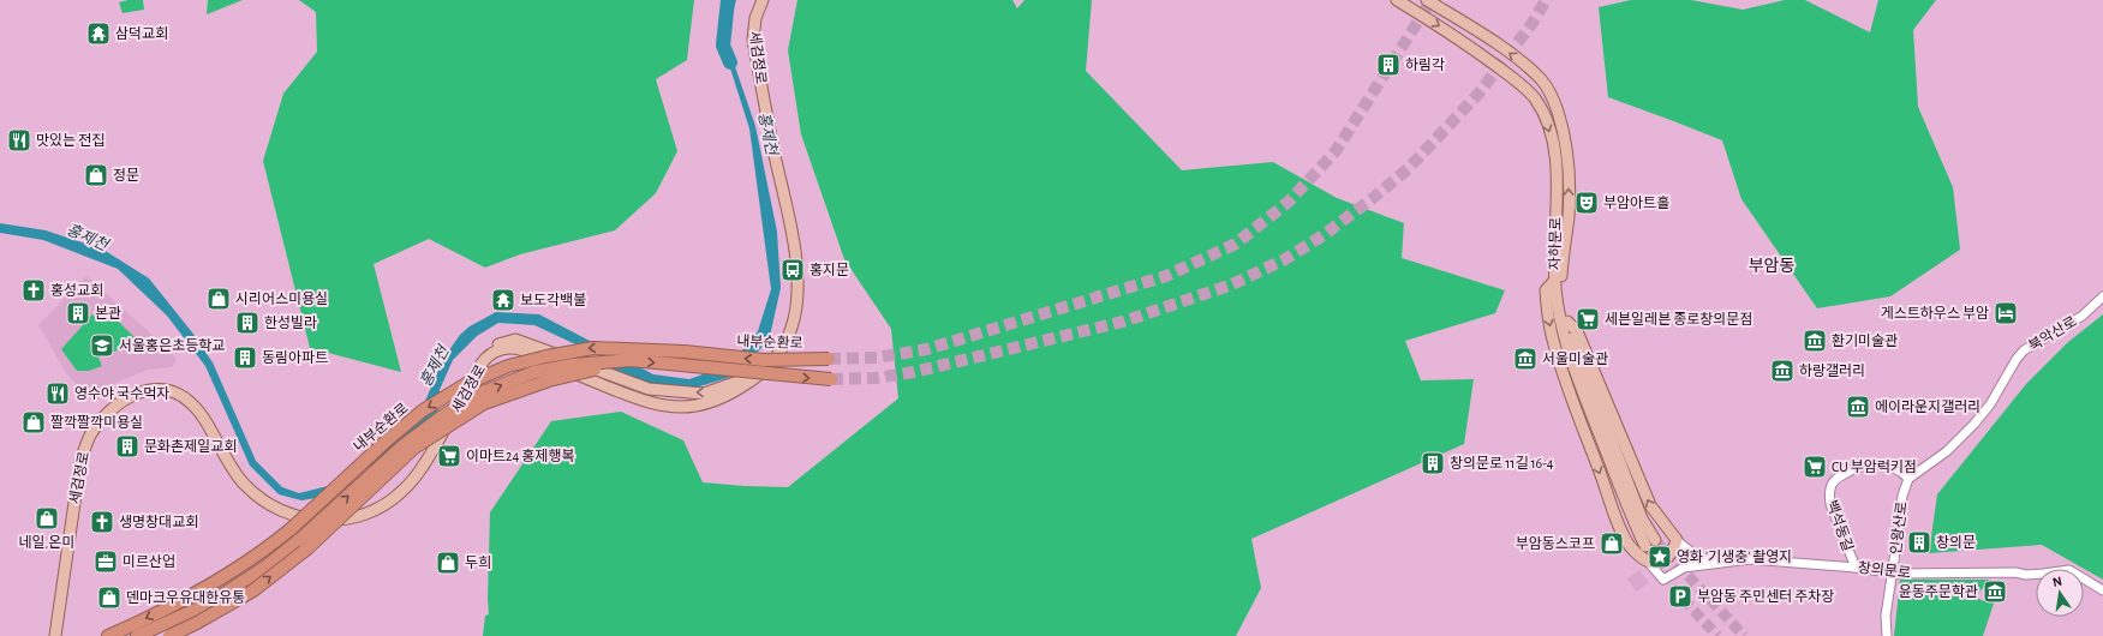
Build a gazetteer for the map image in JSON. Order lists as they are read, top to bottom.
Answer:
{
  "streets": {
    "highway": ["내부순환로"],
    "main road": ["세검정로", "자하문로"],
    "street": [
      "북악산로",
      "백석동길",
      "인왕산로",
      "창의문로"
    ]
  },
  "crossings": [
    ["북악산로", "백석동길"],
    ["북악산로", "인왕산로"],
    ["백석동길", "인왕산로"],
    ["백석동길", "창의문로"]
  ],
  "districts": ["부암동"],
  "water": ["홍제천"],
  "places": {
    "temple": ["삼덕교회", "보도각백불"],
    "building": [
      "하림각",
      "본관",
      "한성빌라",
      "동림아파트",
      "문화촌제일교회",
      "창의문로 11길 16-4",
      "창의문"
    ],
    "restaurant": ["맛있는 전집", "영수야 국수먹자"],
    "shop": [
      "정문",
      "시리어스미용실",
      "짤깍짤깍미용실",
      "네일,온미",
      "부암동스코프",
      "두희",
      "덴마크우유대한유통"
    ],
    "theatre": ["부암아트홀"],
    "bus stop": ["홍지문"],
    "church": ["홍성교회", "생명창대교회"],
    "hotel": ["게스트하우스 부암"],
    "supermarket": ["세븐일레븐 종로창의문점", "이마트24 홍제행복", "CU 부암럭키점"],
    "museum": [
      "환기미술관",
      "서울미술관",
      "하랑갤러리",
      "에이라운지갤러리",
      "윤동주문학관"
    ],
    "school or university": ["서울홍은초등학교"],
    "place": ["영화 '기생충' 촬영지"],
    "office": ["미르산업"],
    "parking": ["부암동 주민센터 주차장"]
  },
  "north": "top"
}
